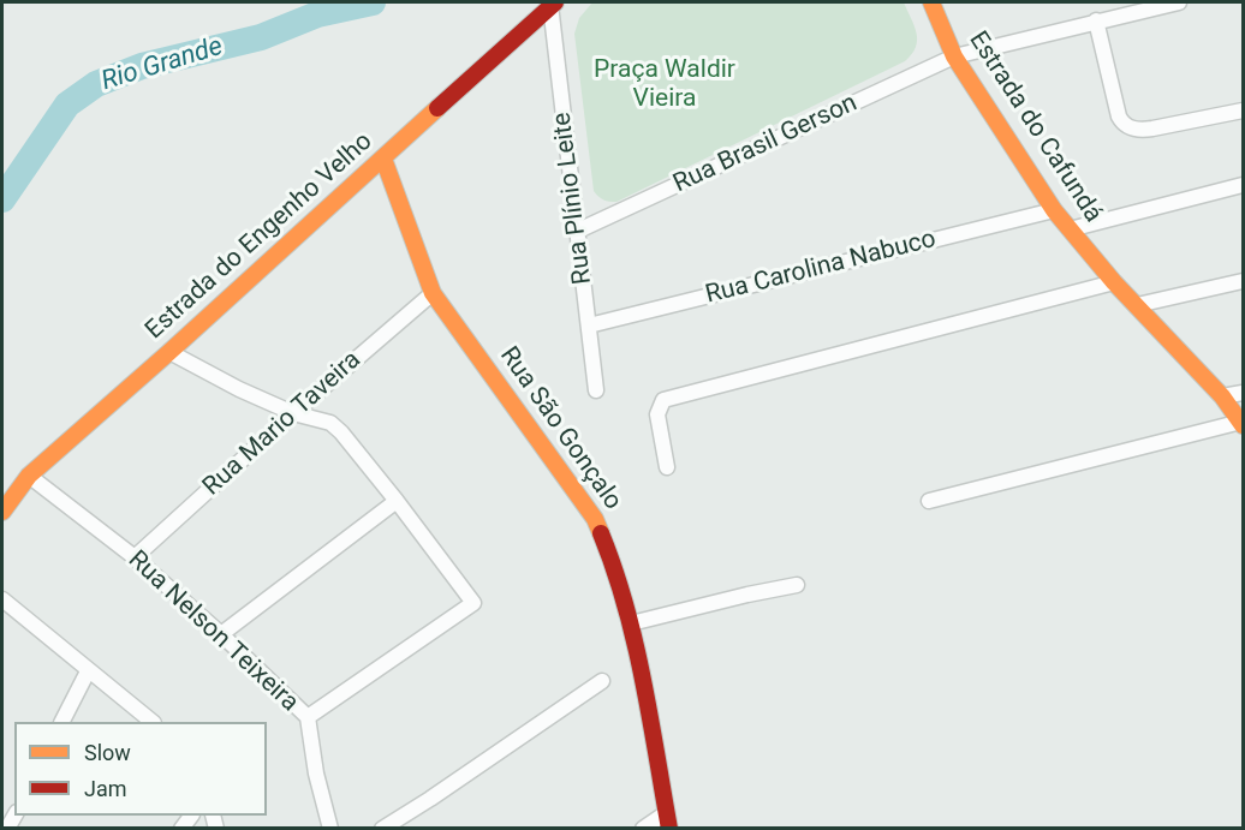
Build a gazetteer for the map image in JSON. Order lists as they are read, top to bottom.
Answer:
{
  "streets": {
    "street": [
      "Estrada do Cafundá",
      "Rua Brasil Gerson",
      "Rua Plínio Leite",
      "Estrada do Engenho Velho",
      "Rua Carolina Nabuco",
      "Rua Mario Taveira",
      "Rua São Gonçalo",
      "Rua Nelson Teixeira"
    ]
  },
  "crossings": [
    ["Estrada do Cafundá", "Rua Brasil Gerson"],
    ["Estrada do Cafundá", "Rua Carolina Nabuco"],
    ["Rua Brasil Gerson", "Rua Plínio Leite"],
    ["Rua Plínio Leite", "Estrada do Engenho Velho"],
    ["Rua Plínio Leite", "Rua Carolina Nabuco"],
    ["Estrada do Engenho Velho", "Rua São Gonçalo"],
    ["Estrada do Engenho Velho", "Rua Nelson Teixeira"],
    ["Rua Mario Taveira", "Rua São Gonçalo"],
    ["Rua Mario Taveira", "Rua Nelson Teixeira"]
  ],
  "water": ["Rio Grande"],
  "parks": ["Praça Waldir Vieira"],
  "legend": ["Slow", "Jam"]
}
